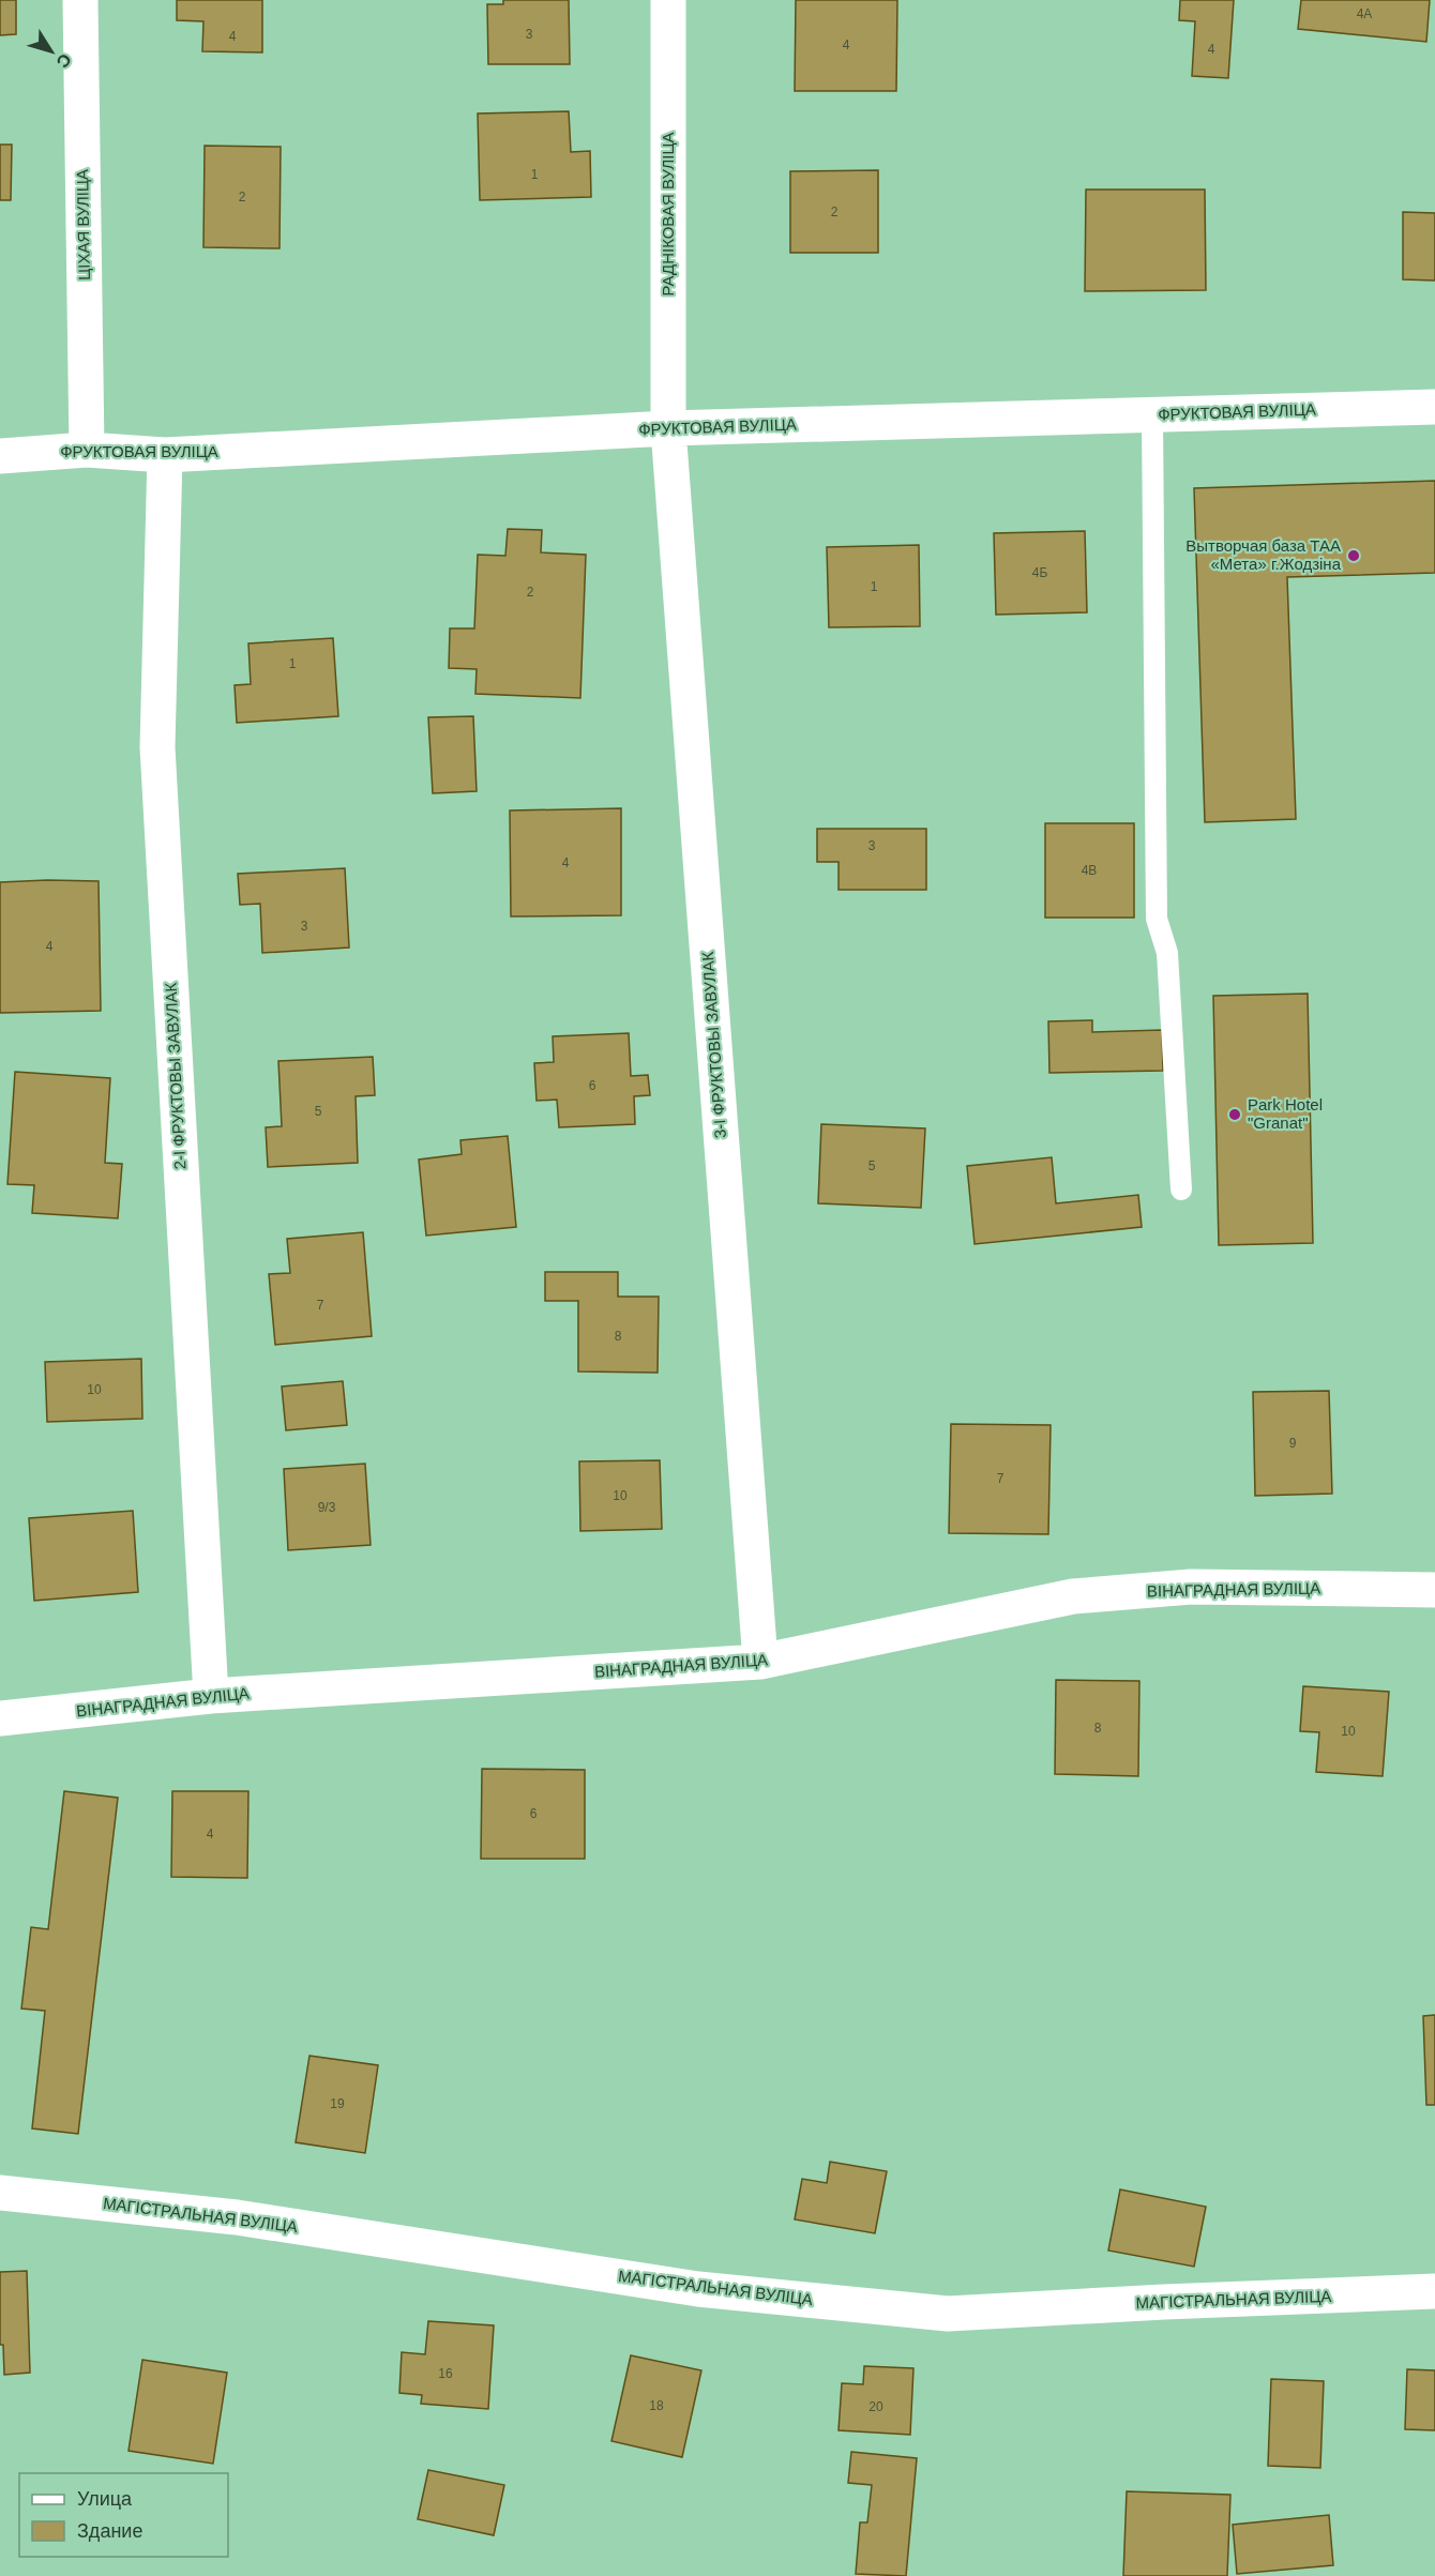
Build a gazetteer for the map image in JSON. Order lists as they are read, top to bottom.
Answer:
{
  "streets": {
    "street": [
      "РАДНІКОВАЯ ВУЛІЦА",
      "ЦІХАЯ ВУЛІЦА",
      "ФРУКТОВАЯ ВУЛІЦА",
      "3-І ФРУКТОВЫ ЗАВУЛАК",
      "2-І ФРУКТОВЫ ЗАВУЛАК",
      "ВІНАГРАДНАЯ ВУЛІЦА",
      "МАГІСТРАЛЬНАЯ ВУЛІЦА"
    ]
  },
  "crossings": [
    ["РАДНІКОВАЯ ВУЛІЦА", "ФРУКТОВАЯ ВУЛІЦА"],
    ["РАДНІКОВАЯ ВУЛІЦА", "3-І ФРУКТОВЫ ЗАВУЛАК"],
    ["ЦІХАЯ ВУЛІЦА", "ФРУКТОВАЯ ВУЛІЦА"],
    ["ФРУКТОВАЯ ВУЛІЦА", "3-І ФРУКТОВЫ ЗАВУЛАК"],
    ["ФРУКТОВАЯ ВУЛІЦА", "2-І ФРУКТОВЫ ЗАВУЛАК"],
    ["3-І ФРУКТОВЫ ЗАВУЛАК", "ВІНАГРАДНАЯ ВУЛІЦА"],
    ["2-І ФРУКТОВЫ ЗАВУЛАК", "ВІНАГРАДНАЯ ВУЛІЦА"]
  ],
  "places": ["Вытворчая база ТАА «Мета» г.Жодзіна", "Park Hotel \"Granat\""],
  "house_numbers": [
    "4А",
    "3",
    "4",
    "4",
    "4",
    "1",
    "2",
    "2",
    "4Б",
    "1",
    "2",
    "1",
    "3",
    "4",
    "4В",
    "3",
    "4",
    "6",
    "5",
    "5",
    "7",
    "8",
    "10",
    "9",
    "7",
    "10",
    "9/3",
    "8",
    "10",
    "6",
    "4",
    "19",
    "16",
    "18",
    "20"
  ],
  "legend": ["Улица", "Здание"],
  "north": "bottom right"
}
